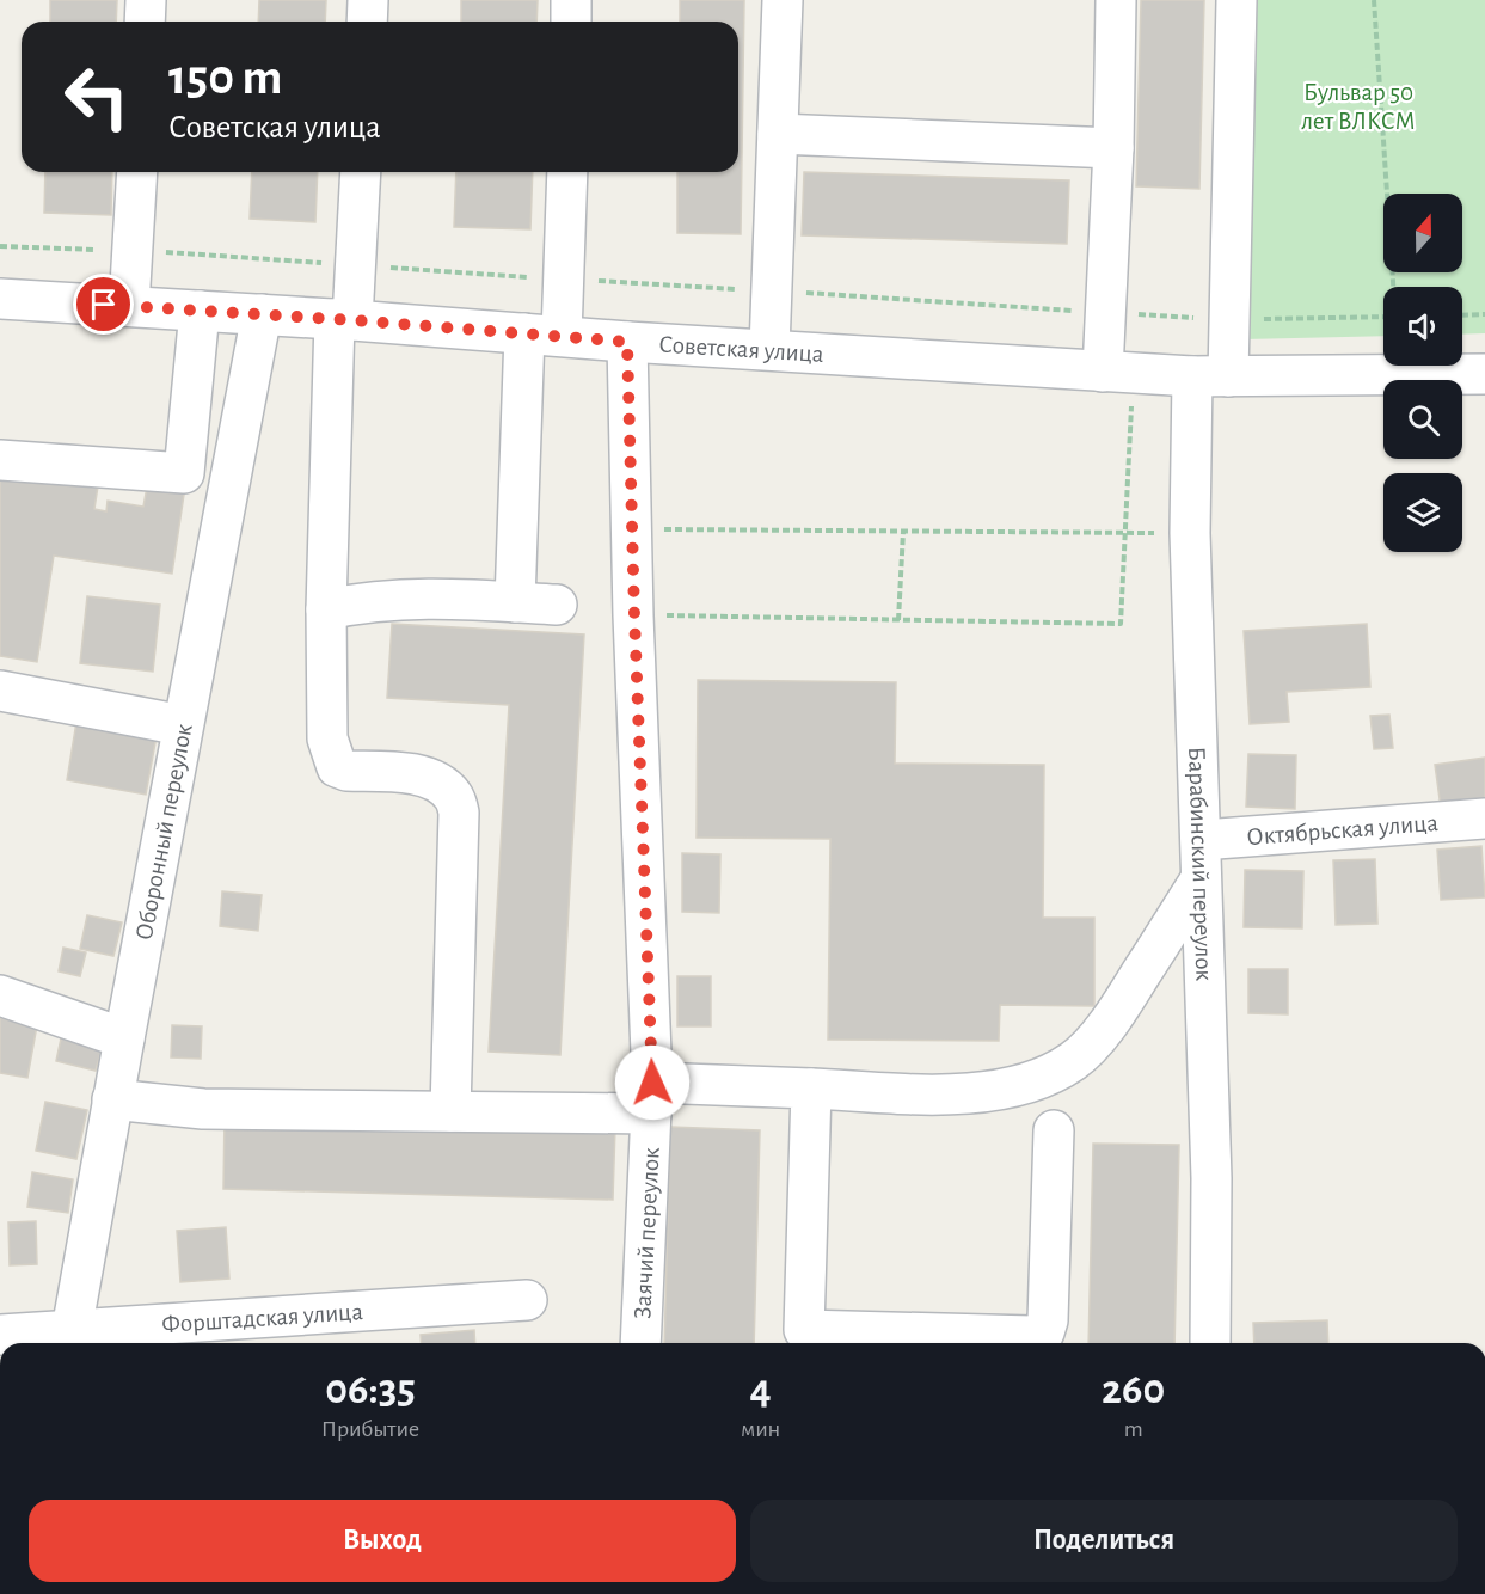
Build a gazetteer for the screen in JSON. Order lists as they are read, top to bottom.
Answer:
{
  "streets": {
    "street": [
      "Советская улица",
      "Октябрьская улица",
      "Оборонный переулок",
      "Барабинский переулок",
      "Заячий переулок",
      "Форштадская улица"
    ]
  },
  "crossings": [
    ["Советская улица", "Оборонный переулок"],
    ["Советская улица", "Барабинский переулок"],
    ["Советская улица", "Заячий переулок"],
    ["Октябрьская улица", "Барабинский переулок"],
    ["Оборонный переулок", "Форштадская улица"]
  ],
  "parks": ["Бульвар 50 лет ВЛКСМ"],
  "north": "top",
  "page": {
    "turn": ["150 m", "Советская улица"],
    "eta": [
      "06:35",
      "Прибытие",
      "4",
      "мин",
      "260",
      "m"
    ],
    "buttons": ["Выход", "Поделиться"]
  }
}
